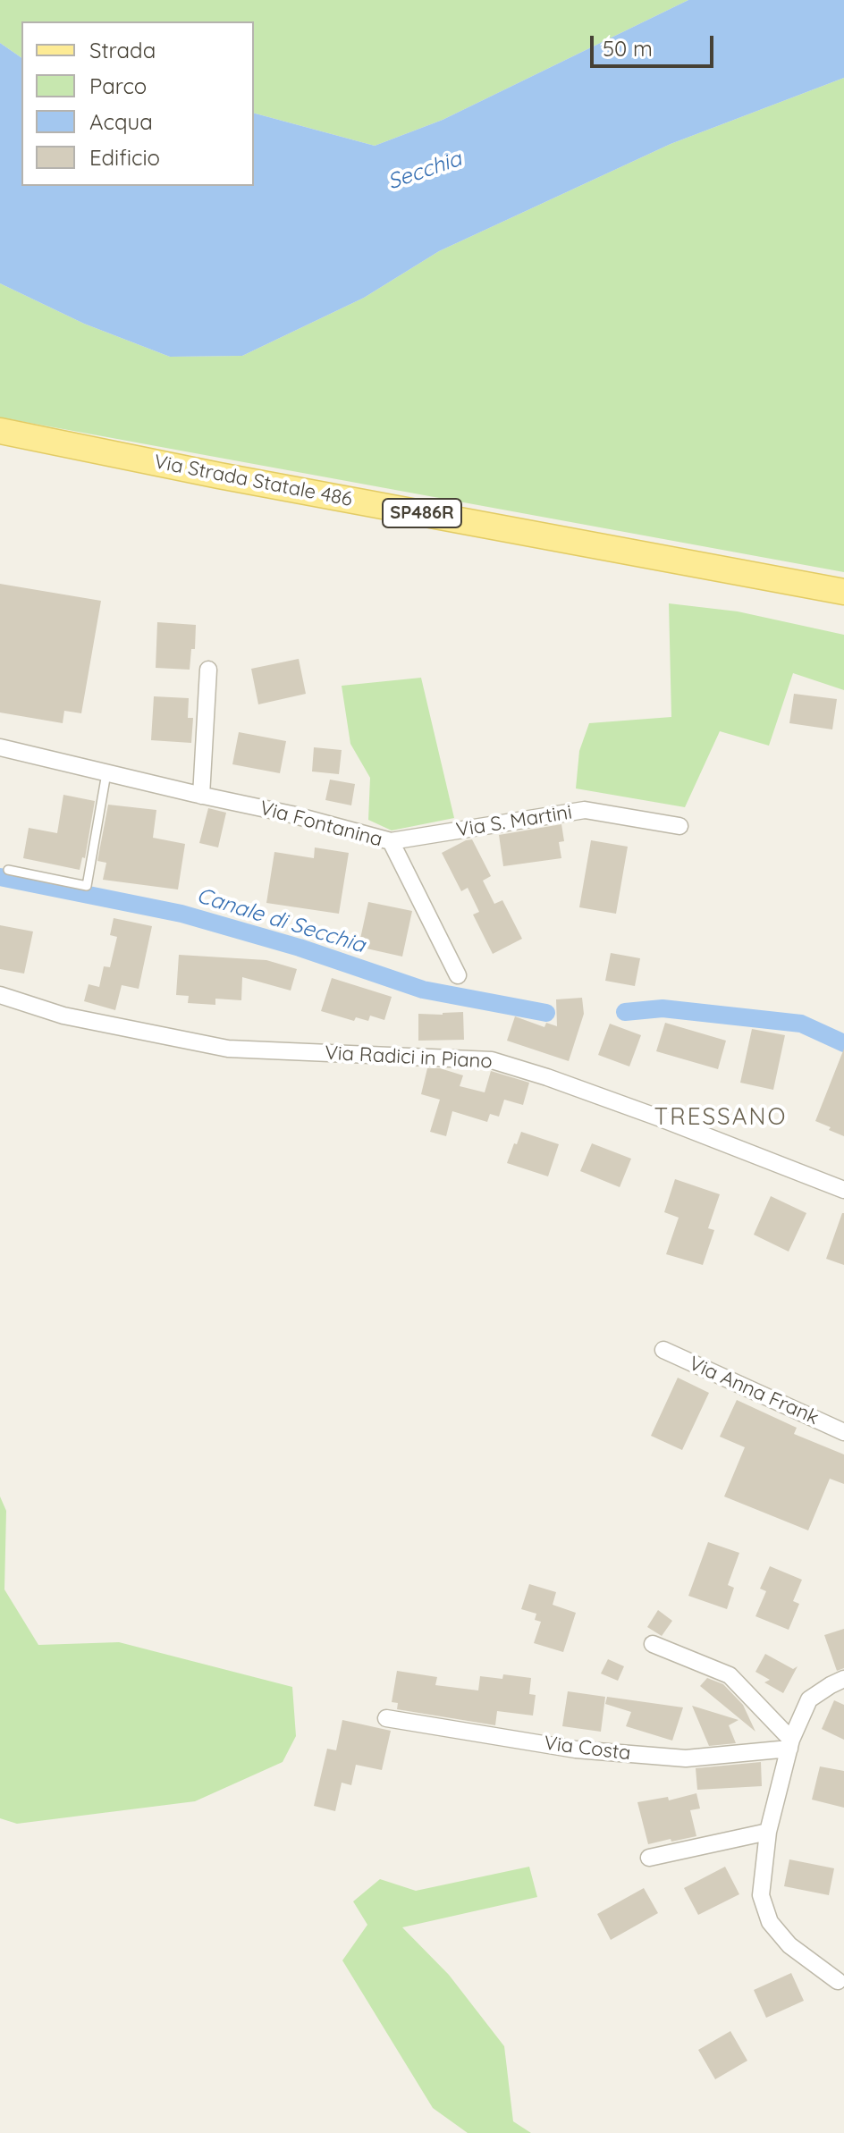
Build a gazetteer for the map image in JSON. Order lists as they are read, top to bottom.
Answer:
{
  "streets": {
    "main road": ["Via Strada Statale 486", "SP486R"],
    "street": [
      "Via S. Martini",
      "Via Fontanina",
      "Via Radici in Piano",
      "Via Anna Frank",
      "Via Costa"
    ]
  },
  "crossings": [
    ["Via S. Martini", "Via Fontanina"]
  ],
  "districts": ["TRESSANO"],
  "water": ["Secchia", "Canale di Secchia"],
  "legend": [
    "Strada",
    "Parco",
    "Acqua",
    "Edificio"
  ],
  "scale_bar": "50 m"
}
